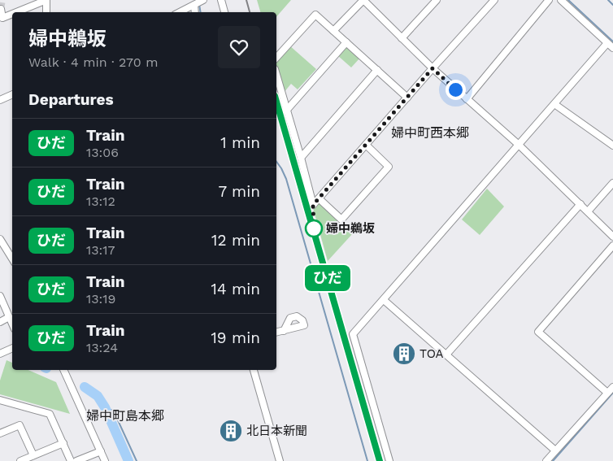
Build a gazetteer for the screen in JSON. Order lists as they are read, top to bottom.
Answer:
{
  "districts": ["婦中町西本郷", "婦中町島本郷"],
  "places": {
    "other": ["婦中鵜坂"],
    "building": ["TOA", "北日本新聞"]
  },
  "page": {
    "on_map": "ひだ",
    "heading": [
      ["婦中鵜坂", "Walk · 4 min · 270 m"],
      "Departures"
    ],
    "list": [
      {
        "mark": "ひだ",
        "name": "Train",
        "note": "13:06",
        "value": "1 min"
      },
      {
        "mark": "ひだ",
        "name": "Train",
        "note": "13:12",
        "value": "7 min"
      },
      {
        "mark": "ひだ",
        "name": "Train",
        "note": "13:17",
        "value": "12 min"
      },
      {
        "mark": "ひだ",
        "name": "Train",
        "note": "13:19",
        "value": "14 min"
      },
      {
        "mark": "ひだ",
        "name": "Train",
        "note": "13:24",
        "value": "19 min"
      }
    ]
  }
}
